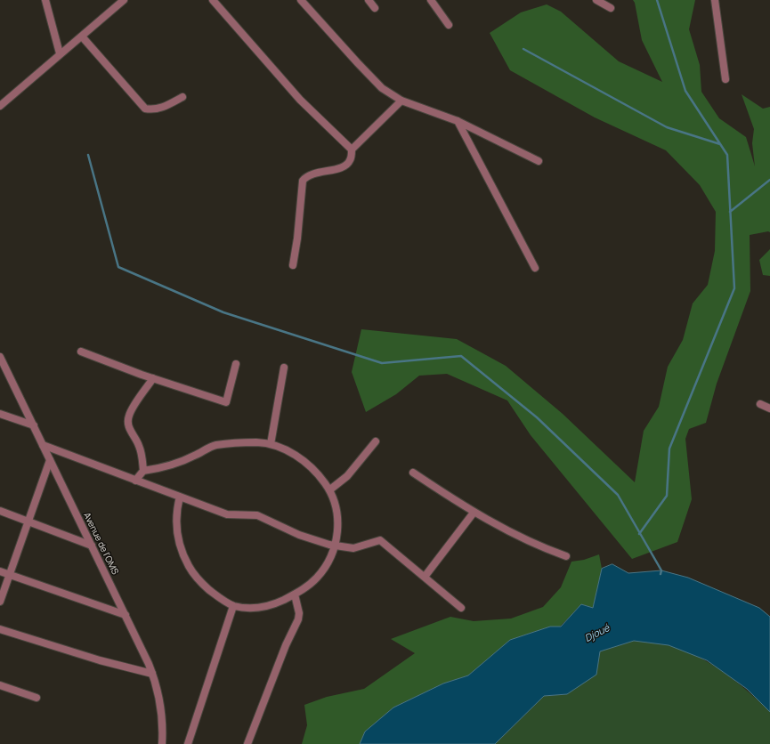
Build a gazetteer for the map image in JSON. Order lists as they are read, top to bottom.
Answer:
{
  "streets": {
    "street": ["Avenue de l'OMS"]
  },
  "water": ["Djoué"]
}
